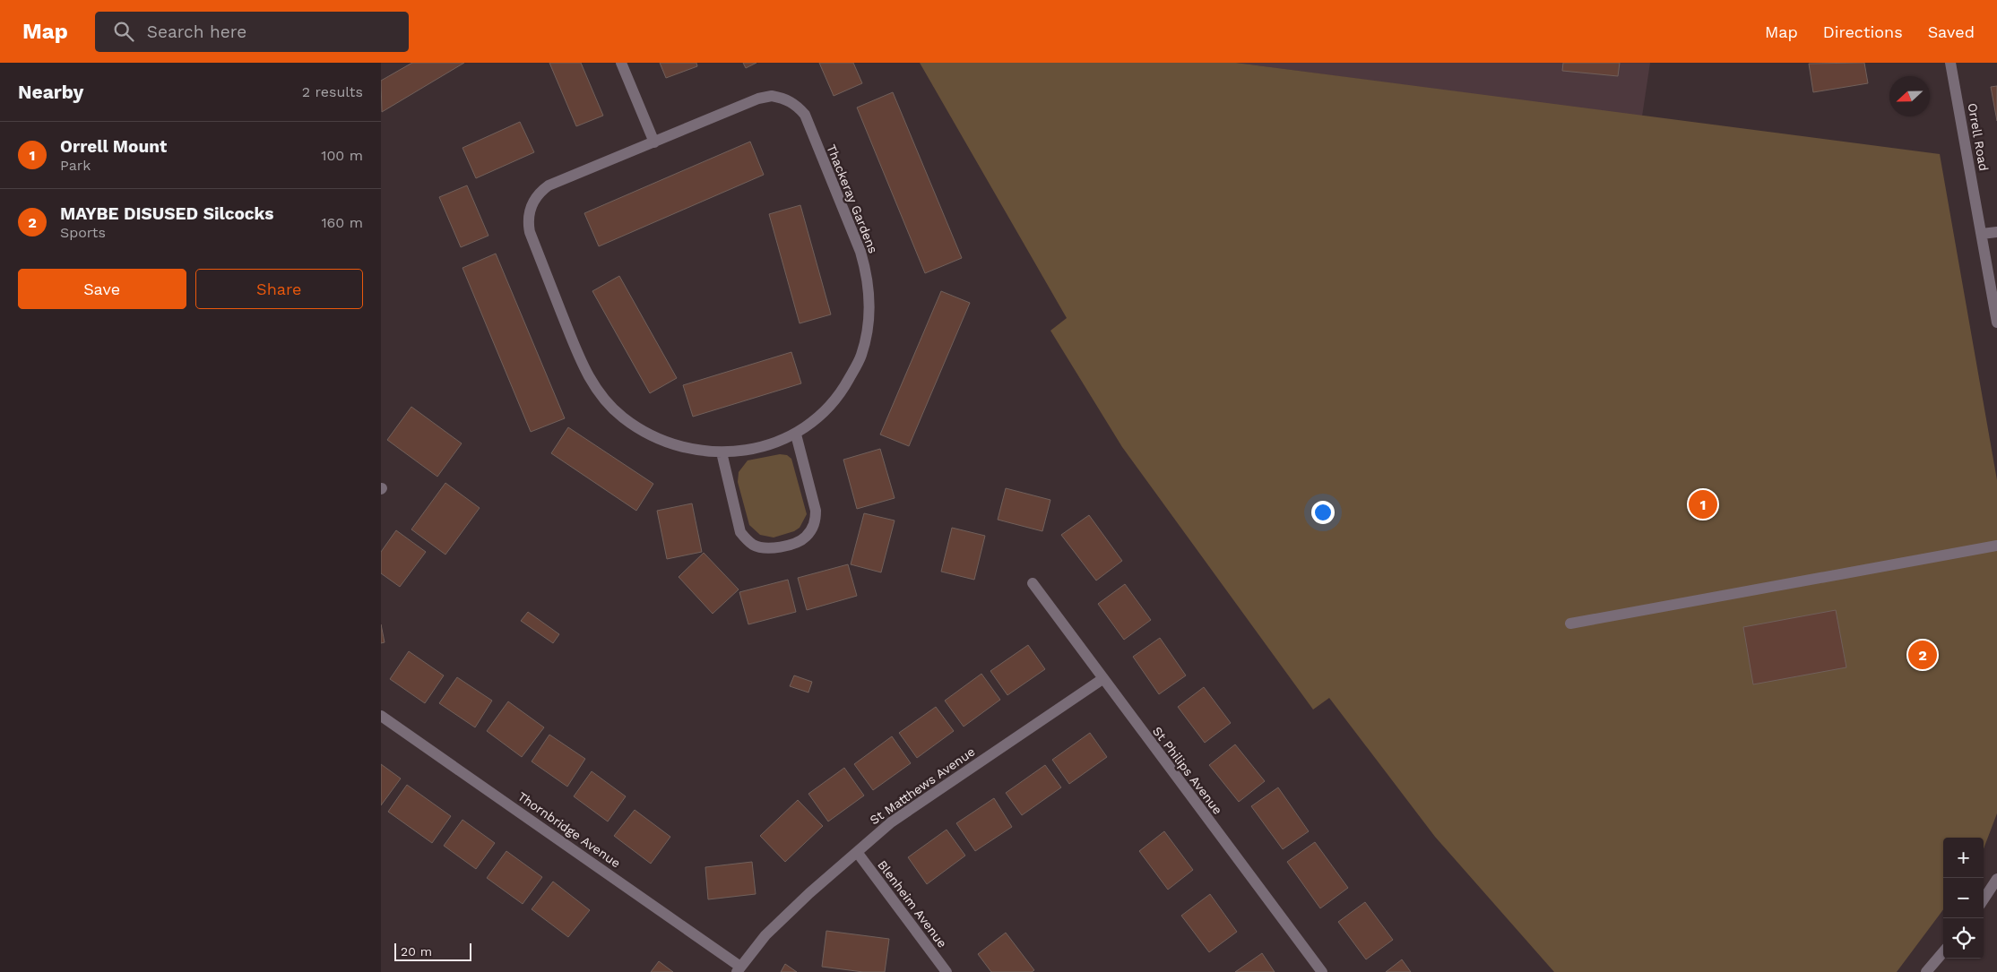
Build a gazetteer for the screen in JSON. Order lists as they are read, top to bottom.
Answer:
{
  "streets": {
    "street": [
      "Orrell Road",
      "Thackeray Gardens",
      "St Philips Avenue",
      "St Matthews Avenue",
      "Thornbridge Avenue",
      "Blenheim Avenue"
    ]
  },
  "crossings": [
    ["St Philips Avenue", "St Matthews Avenue"],
    ["St Matthews Avenue", "Thornbridge Avenue"],
    ["St Matthews Avenue", "Blenheim Avenue"]
  ],
  "scale_bar": "20 m",
  "north": "left",
  "page": {
    "header": "Map",
    "search": "Search here",
    "nav": ["Map", "Directions", "Saved"],
    "heading": ["Nearby", "2 results"],
    "list": [
      {
        "mark": "1",
        "name": "Orrell Mount",
        "note": "Park",
        "value": "100 m"
      },
      {
        "mark": "2",
        "name": "MAYBE DISUSED Silcocks",
        "note": "Sports",
        "value": "160 m"
      }
    ],
    "buttons": ["Save", "Share"],
    "pins": ["1", "2"],
    "map_buttons": ["+", "−"],
    "scale": "20 m"
  }
}
